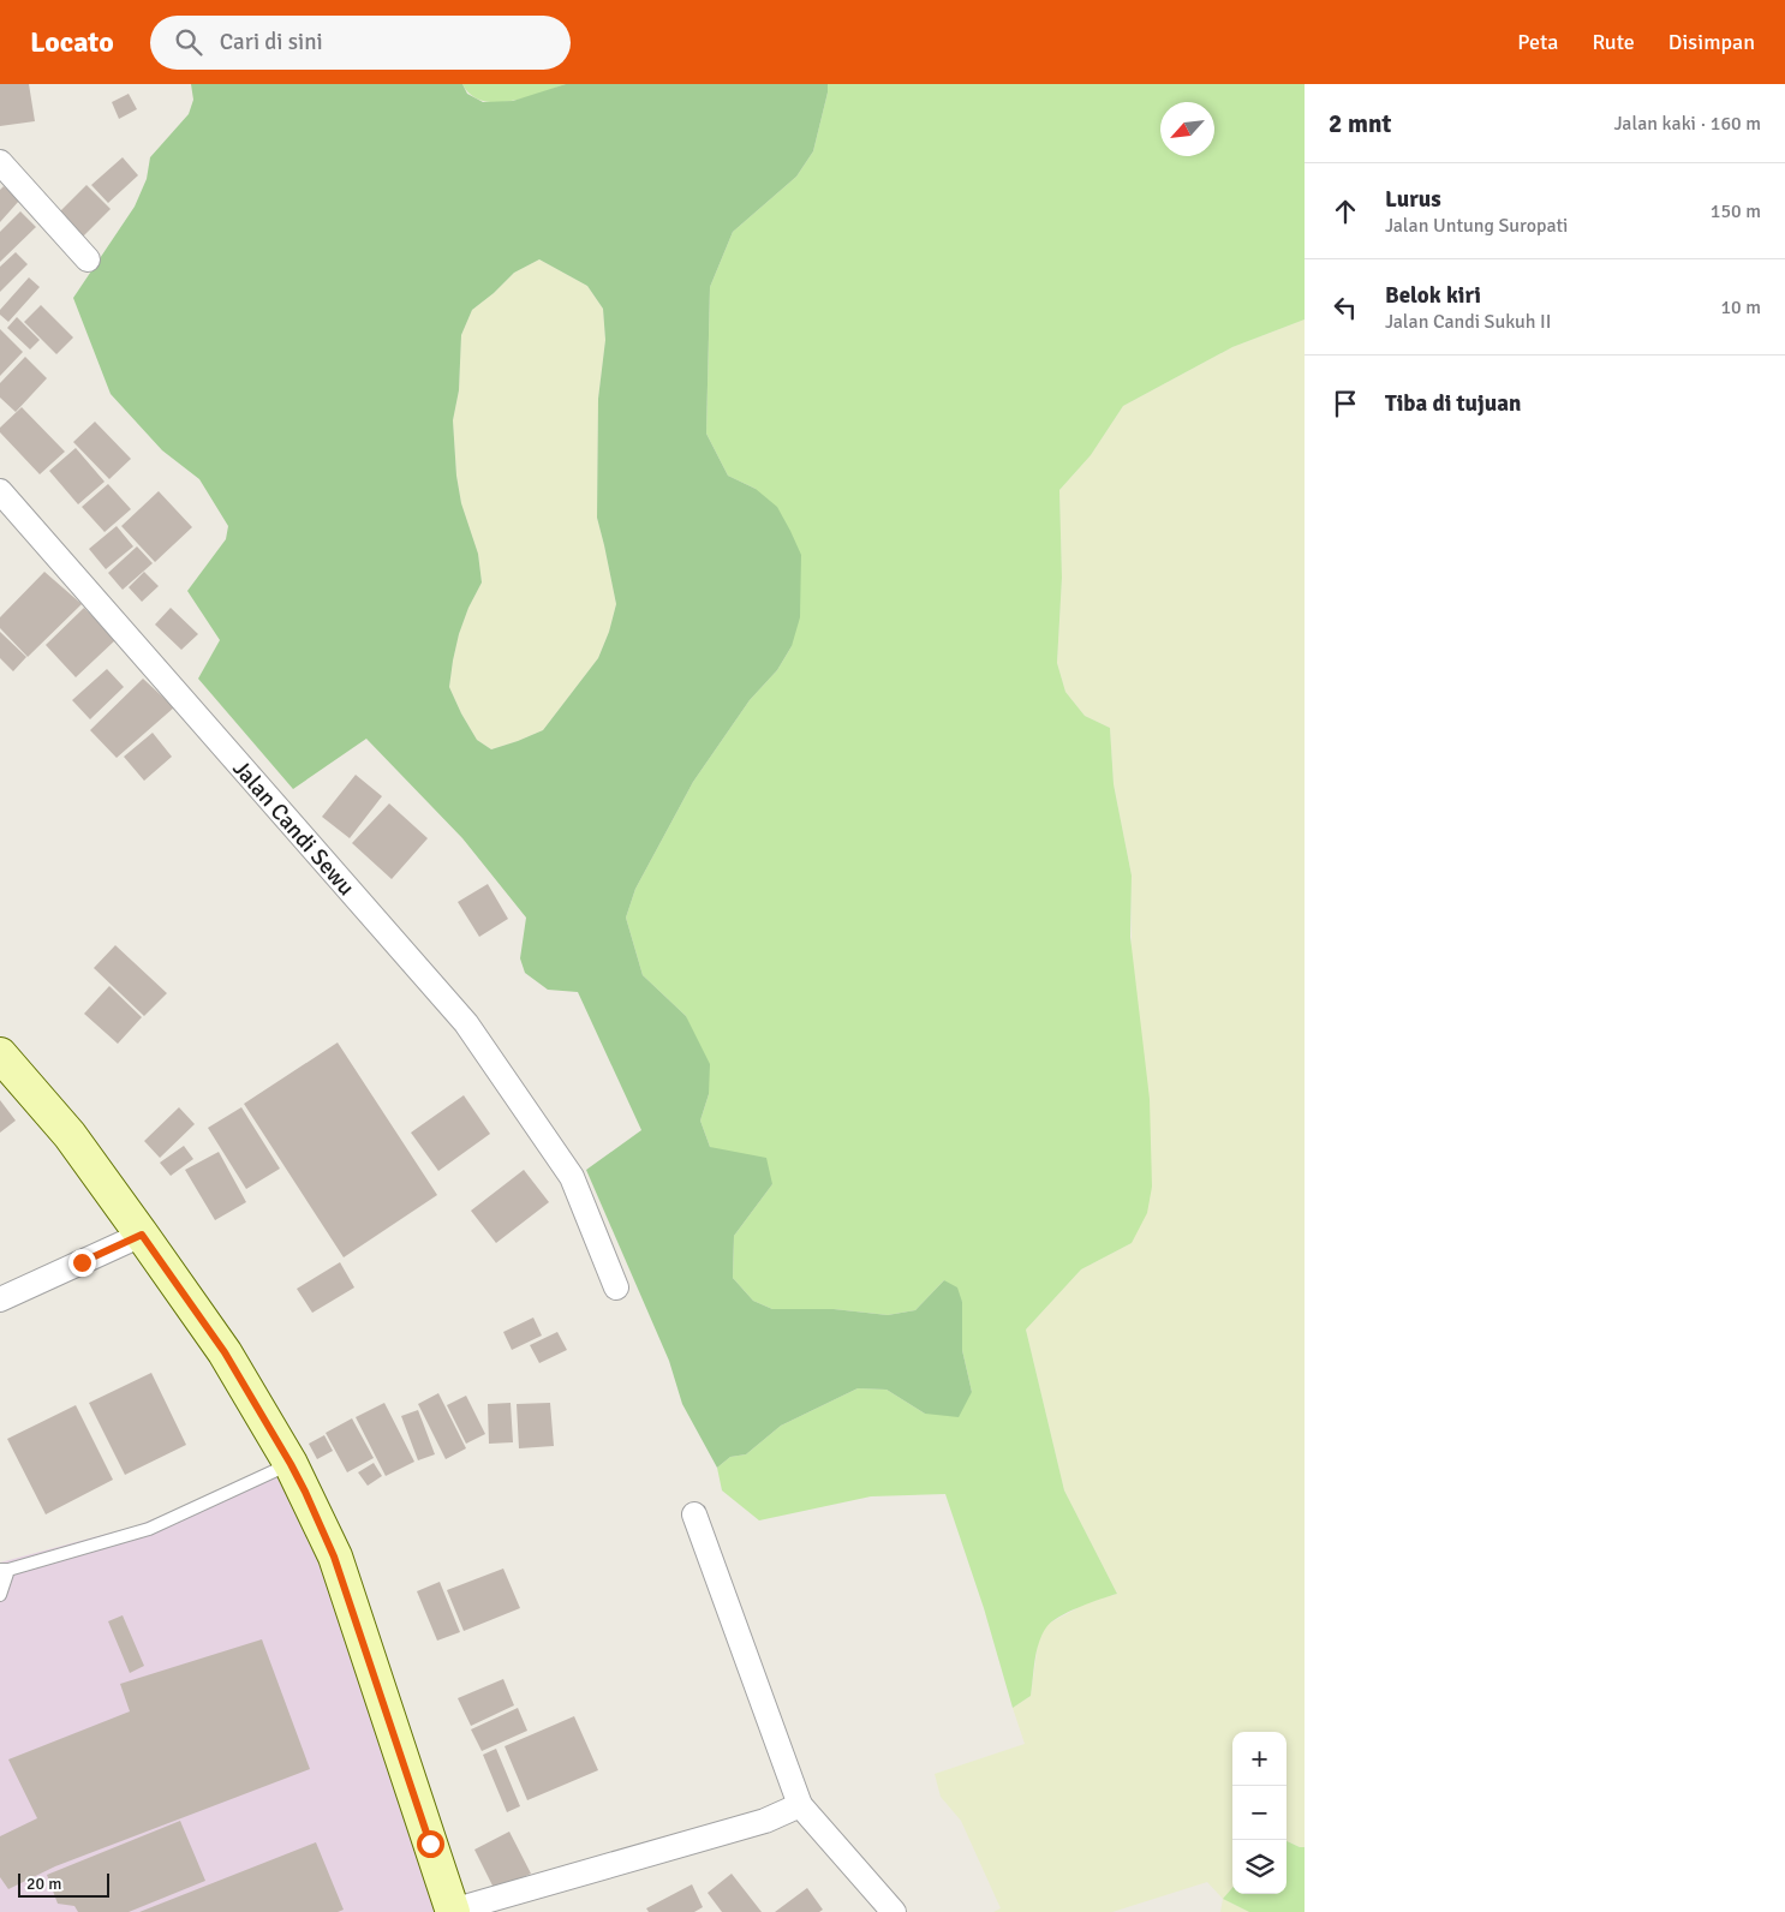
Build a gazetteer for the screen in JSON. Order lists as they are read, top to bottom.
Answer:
{
  "streets": {
    "street": ["Jalan Candi Sewu"]
  },
  "scale_bar": "20 m",
  "north": "bottom left",
  "page": {
    "header": "Locato",
    "search": "Cari di sini",
    "nav": ["Peta", "Rute", "Disimpan"],
    "heading": ["2 mnt", "Jalan kaki · 160 m"],
    "list": [
      ["Lurus", "Jalan Untung Suropati", "150 m"],
      ["Belok kiri", "Jalan Candi Sukuh II", "10 m"],
      "Tiba di tujuan"
    ],
    "map_buttons": ["+", "−"],
    "scale": "20 m"
  }
}
